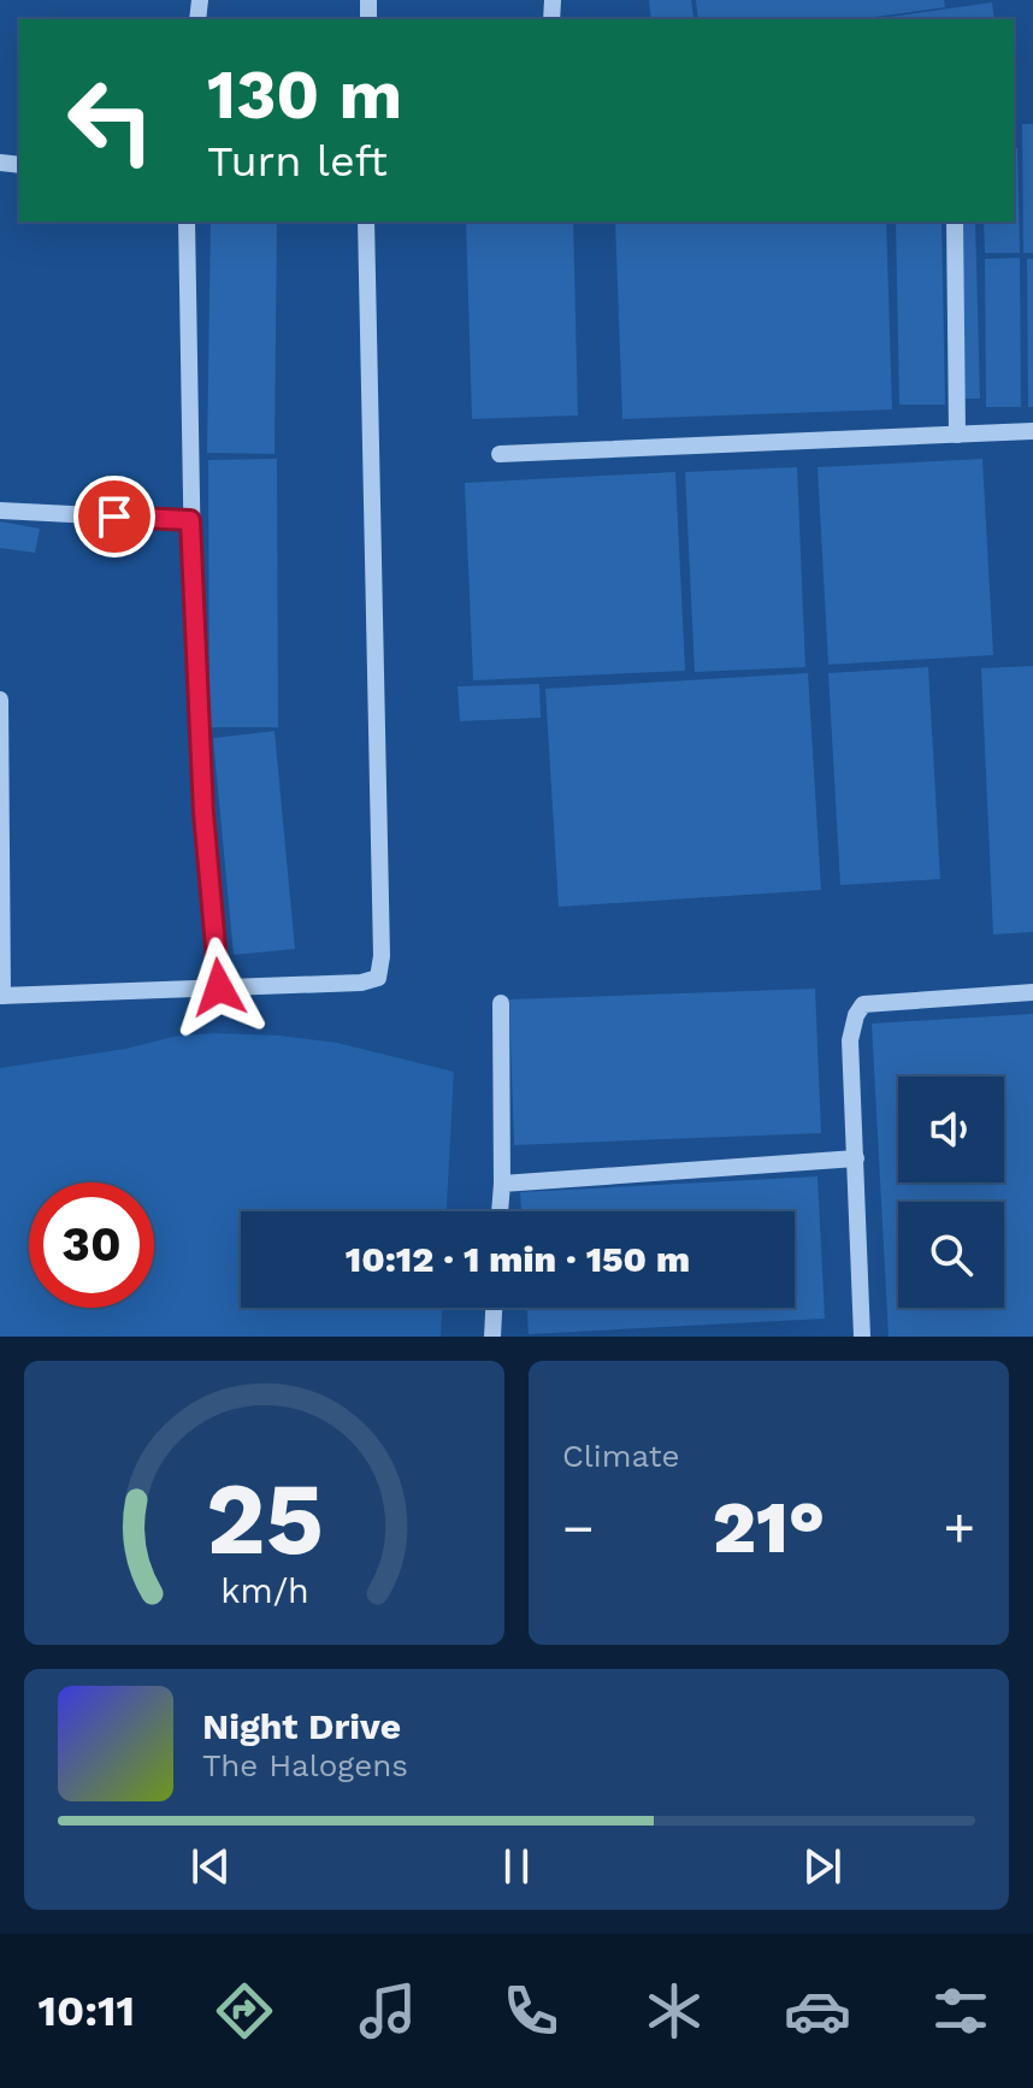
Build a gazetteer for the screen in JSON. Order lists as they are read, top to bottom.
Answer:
{
  "page": {
    "turn": ["130 m", "Turn left"],
    "limit": "30",
    "trip": "10:12 · 1 min · 150 m",
    "tile": "Climate",
    "heat": ["−", "21°", "+"],
    "song": ["Night Drive", "The Halogens"],
    "tabs": "10:11",
    "gauge": ["25", "km/h"]
  }
}
